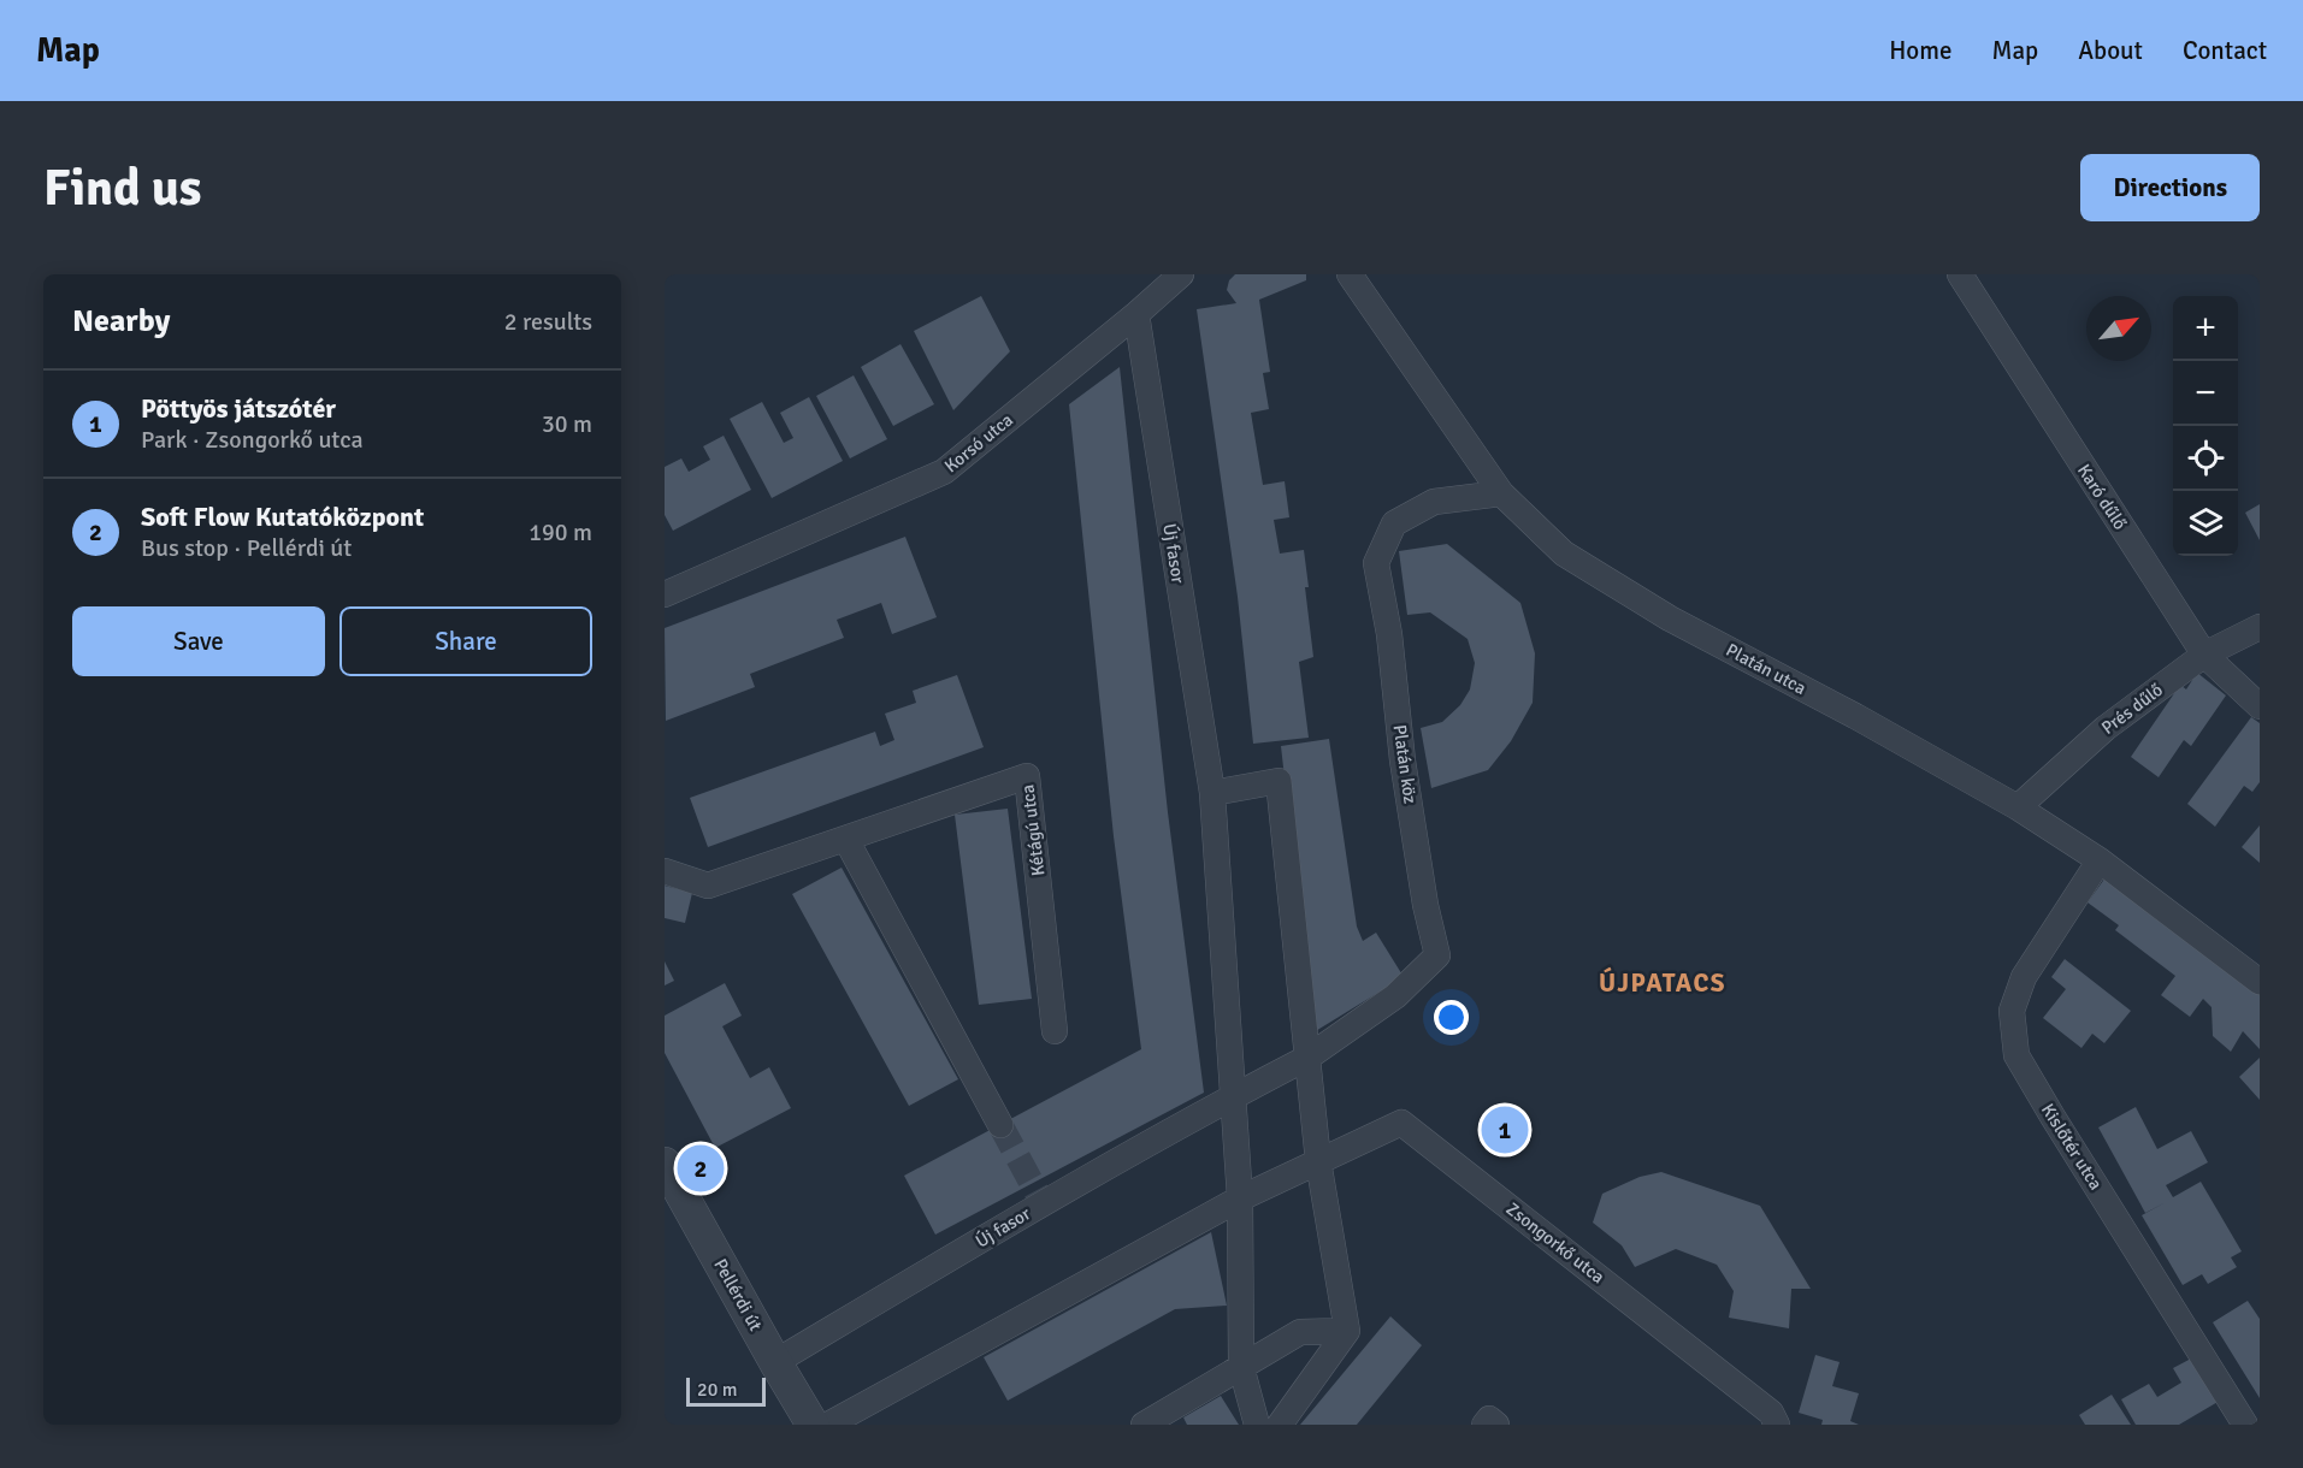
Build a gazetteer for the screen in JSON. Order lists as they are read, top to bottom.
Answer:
{
  "streets": {
    "street": [
      "Korsó utca",
      "Karó dűlő",
      "Új fasor",
      "Platán utca",
      "Prés dűlő",
      "Platán köz",
      "Kétágú utca",
      "Kislőtér utca",
      "Zsongorkő utca",
      "Pellérdi út"
    ]
  },
  "crossings": [
    ["Korsó utca", "Új fasor"],
    ["Karó dűlő", "Prés dűlő"],
    ["Új fasor", "Platán köz"],
    ["Új fasor", "Pellérdi út"],
    ["Platán utca", "Prés dűlő"],
    ["Platán utca", "Platán köz"],
    ["Platán utca", "Kislőtér utca"]
  ],
  "districts": ["ÚJPATACS"],
  "scale_bar": "20 m",
  "north": "top right",
  "page": {
    "header": "Map",
    "nav": [
      "Home",
      "Map",
      "About",
      "Contact"
    ],
    "buttons": [
      "Directions",
      ["Save", "Share"]
    ],
    "title": "Find us",
    "heading": ["Nearby", "2 results"],
    "map_buttons": ["+", "−"],
    "list": [
      {
        "mark": "1",
        "name": "Pöttyös játszótér",
        "note": "Park · Zsongorkő utca",
        "value": "30 m"
      },
      {
        "mark": "2",
        "name": "Soft Flow Kutatóközpont",
        "note": "Bus stop · Pellérdi út",
        "value": "190 m"
      }
    ],
    "pins": ["1", "2"],
    "scale": "20 m"
  }
}
